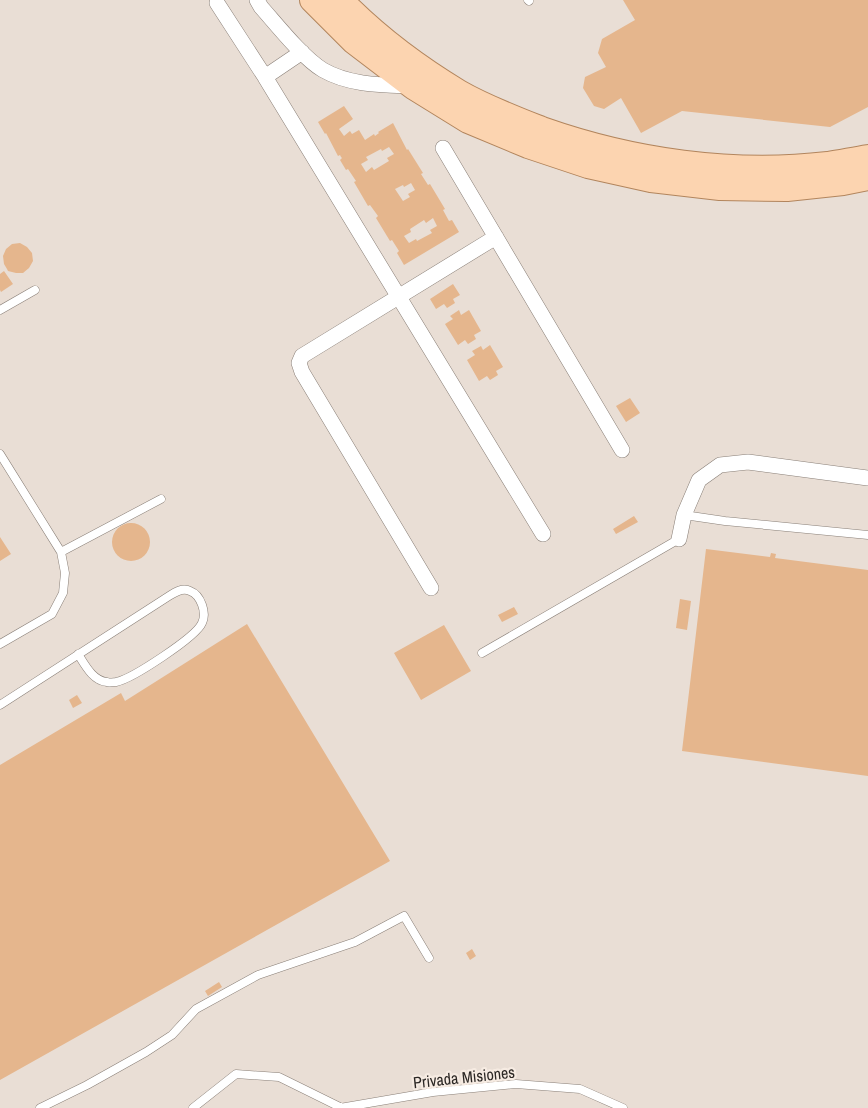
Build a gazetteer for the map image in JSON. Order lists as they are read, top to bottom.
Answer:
{
  "streets": {
    "lane": ["Privada Misiones"]
  }
}
